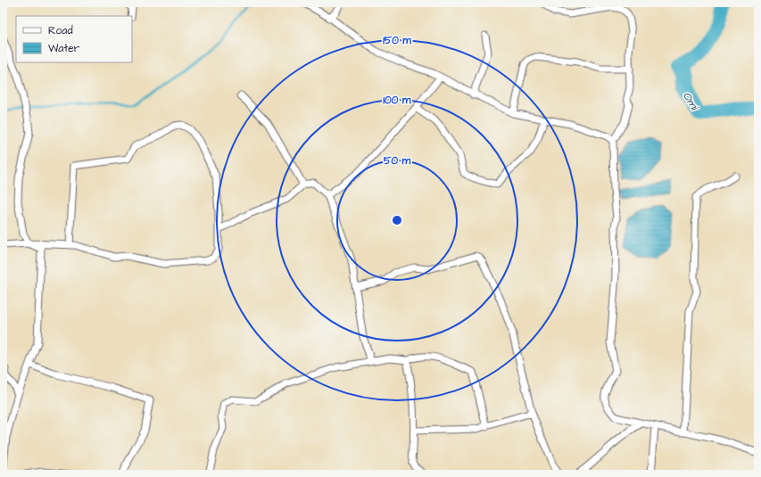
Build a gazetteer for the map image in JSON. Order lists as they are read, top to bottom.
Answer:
{
  "water": ["Omi"],
  "legend": ["Road", "Water"],
  "rings": ["150 m", "100 m", "50 m"]
}
